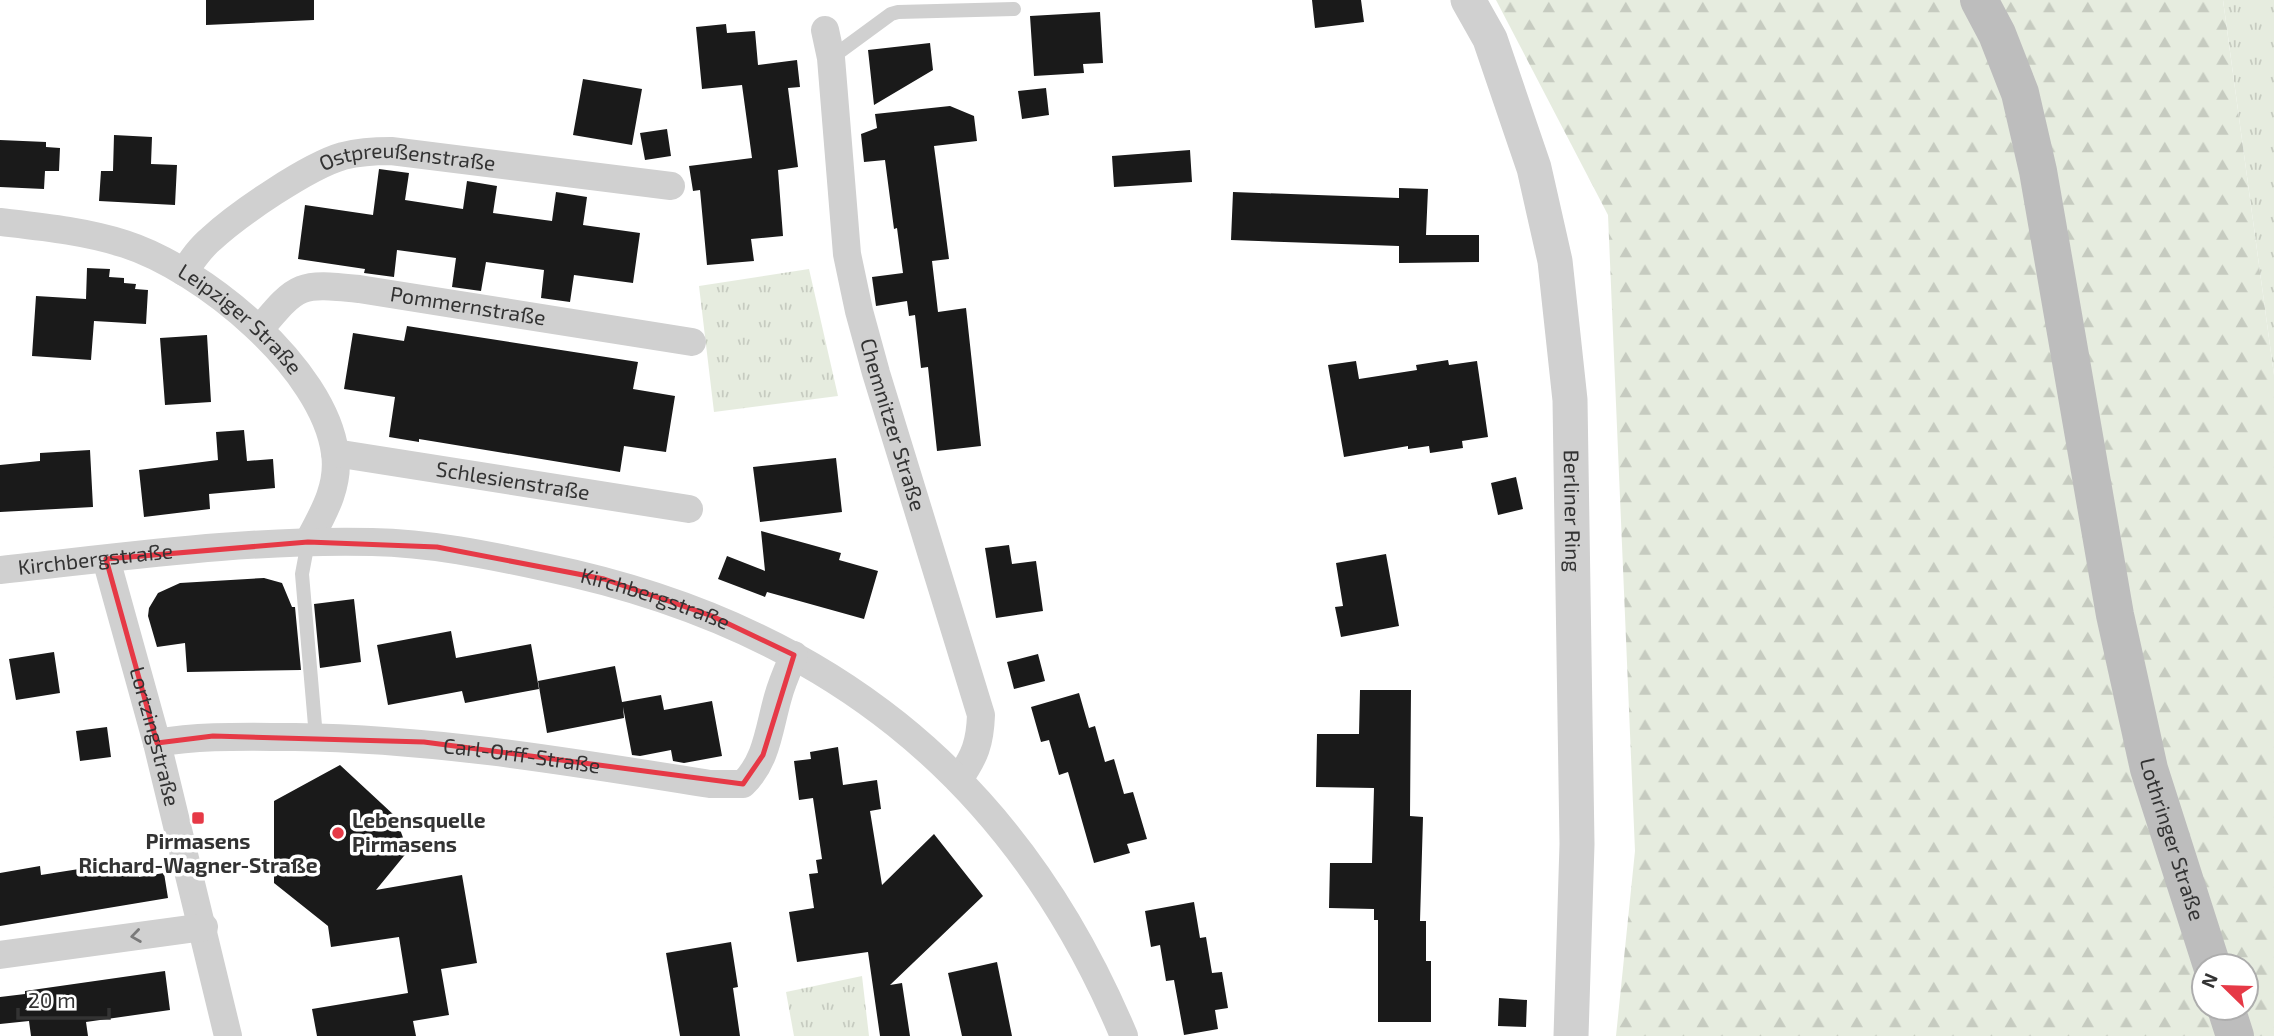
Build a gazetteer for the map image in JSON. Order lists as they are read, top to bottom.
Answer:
{
  "streets": {
    "main road": ["Lothringer Straße"],
    "street": [
      "Ostpreußenstraße",
      "Pommernstraße",
      "Leipziger Straße",
      "Chemnitzer Straße",
      "Schlesienstraße",
      "Berliner Ring",
      "Kirchbergstraße",
      "Lortzingstraße",
      "Carl-Orff-Straße"
    ]
  },
  "crossings": [
    ["Ostpreußenstraße", "Leipziger Straße"],
    ["Pommernstraße", "Leipziger Straße"],
    ["Leipziger Straße", "Schlesienstraße"],
    ["Leipziger Straße", "Kirchbergstraße"],
    ["Chemnitzer Straße", "Kirchbergstraße"],
    ["Kirchbergstraße", "Lortzingstraße"],
    ["Kirchbergstraße", "Carl-Orff-Straße"],
    ["Lortzingstraße", "Carl-Orff-Straße"]
  ],
  "places": {
    "transit": ["Pirmasens Richard-Wagner-Straße"],
    "other": ["Lebensquelle Pirmasens"]
  },
  "scale_bar": "20 m",
  "north": "top left"
}
